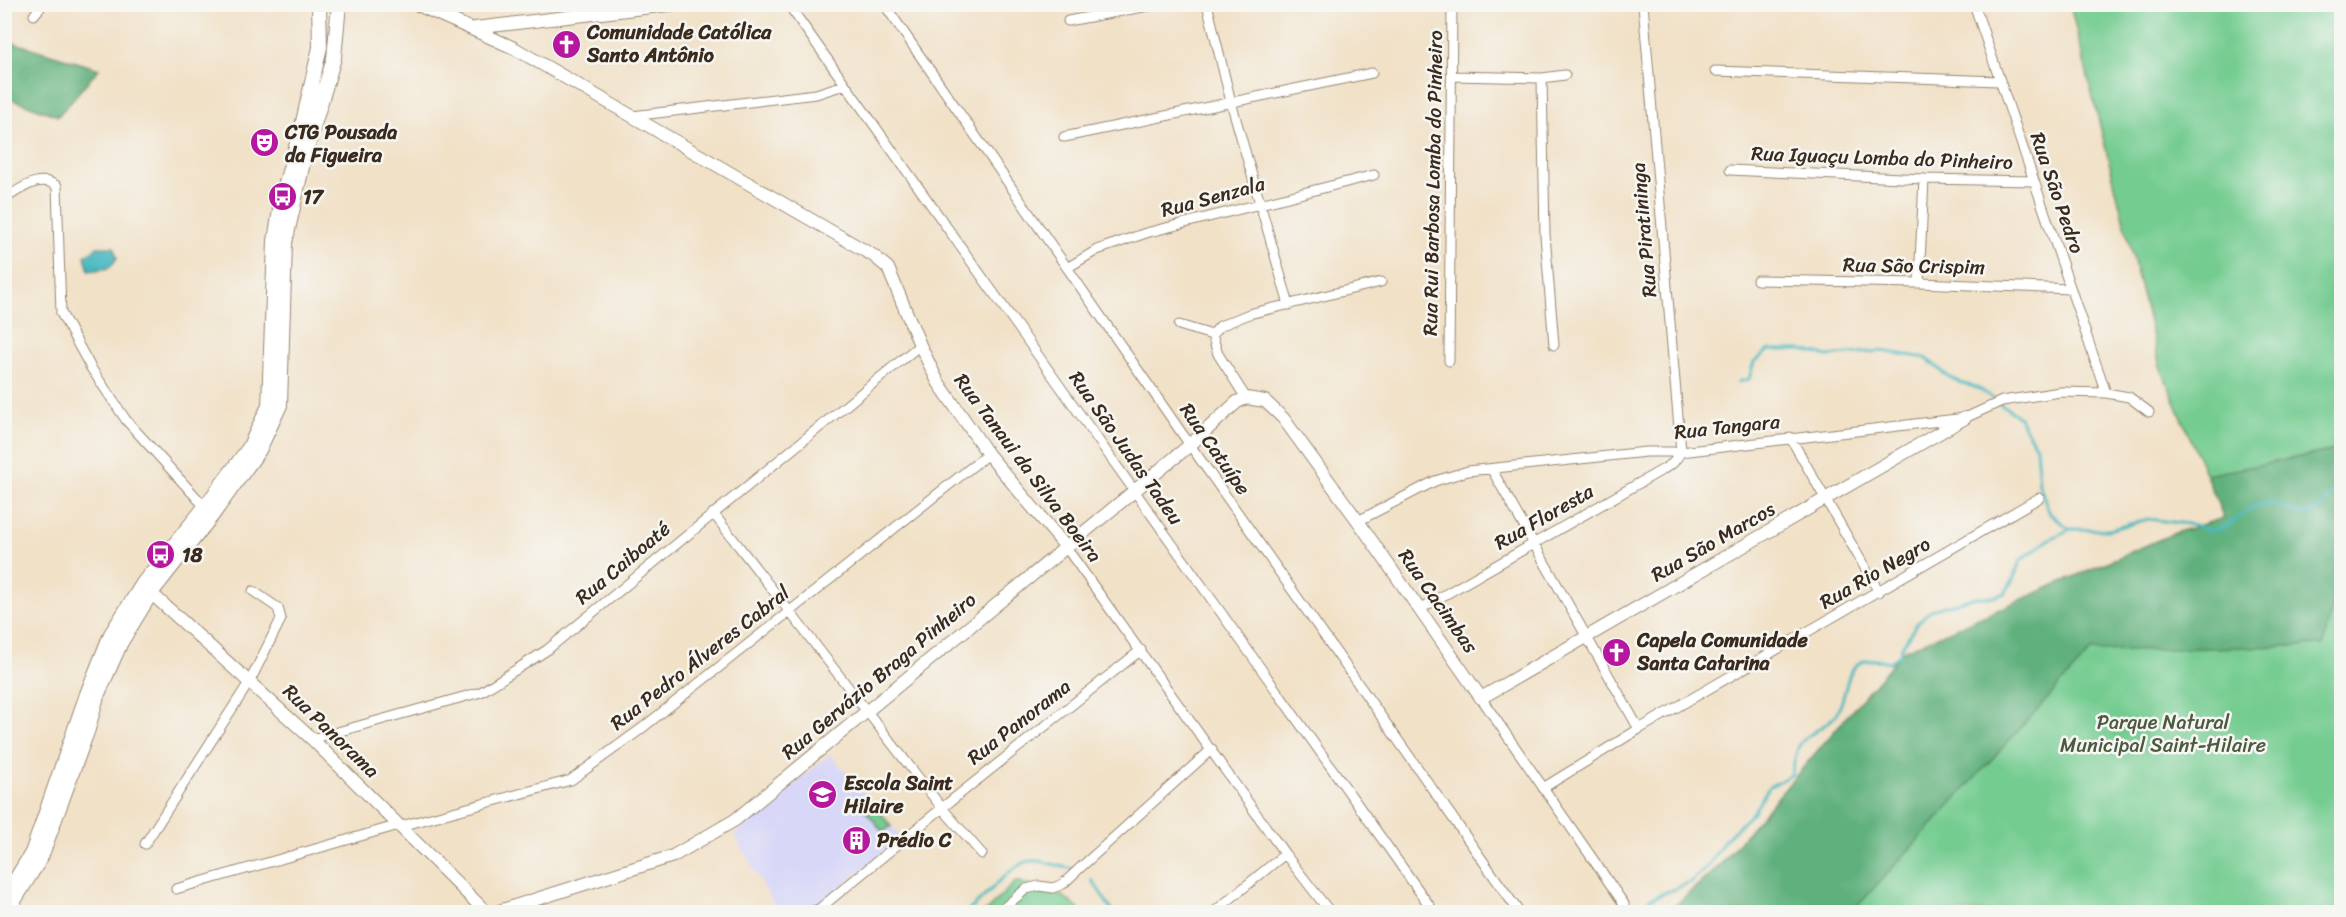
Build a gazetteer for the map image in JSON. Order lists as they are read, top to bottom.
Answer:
{
  "streets": {
    "street": [
      "Rua Iguaçu Lomba do Pinheiro",
      "Rua Rui Barbosa Lomba do Pinheiro",
      "Rua São Pedro",
      "Rua Senzala",
      "Rua Piratininga",
      "Rua São Crispim",
      "Rua Tangara",
      "Rua São Judas Tadeu",
      "Rua Catuípe",
      "Rua Tanaui da Silva Boeira",
      "Rua Floresta",
      "Rua São Marcos",
      "Rua Caiboaté",
      "Rua Rio Negro",
      "Rua Cacimbas",
      "Rua Pedro Álveres Cabral",
      "Rua Gervázio Braga Pinheiro",
      "Rua Panorama"
    ]
  },
  "crossings": [
    ["Rua Iguaçu Lomba do Pinheiro", "Rua São Pedro"],
    ["Rua São Pedro", "Rua São Crispim"],
    ["Rua São Pedro", "Rua Tangara"],
    ["Rua Senzala", "Rua Catuípe"],
    ["Rua Piratininga", "Rua Tangara"],
    ["Rua Piratininga", "Rua Floresta"],
    ["Rua Tangara", "Rua Floresta"],
    ["Rua Tangara", "Rua São Marcos"],
    ["Rua Tangara", "Rua Cacimbas"],
    ["Rua São Judas Tadeu", "Rua Gervázio Braga Pinheiro"],
    ["Rua Catuípe", "Rua Gervázio Braga Pinheiro"],
    ["Rua Tanaui da Silva Boeira", "Rua Caiboaté"],
    ["Rua Tanaui da Silva Boeira", "Rua Pedro Álveres Cabral"],
    ["Rua Tanaui da Silva Boeira", "Rua Gervázio Braga Pinheiro"],
    ["Rua Tanaui da Silva Boeira", "Rua Panorama"],
    ["Rua Floresta", "Rua Cacimbas"],
    ["Rua São Marcos", "Rua Cacimbas"],
    ["Rua Caiboaté", "Rua Panorama"],
    ["Rua Rio Negro", "Rua Cacimbas"],
    ["Rua Cacimbas", "Rua Gervázio Braga Pinheiro"],
    ["Rua Pedro Álveres Cabral", "Rua Panorama"]
  ],
  "parks": ["Parque Natural Municipal Saint-Hilaire"],
  "places": {
    "church": ["Comunidade Católica Santo Antônio", "Capela Comunidade Santa Catarina"],
    "theatre": ["CTG Pousada da Figueira"],
    "bus stop": ["17", "18"],
    "school or university": ["Escola Saint Hilaire"],
    "building": ["Prédio C"]
  }
}
